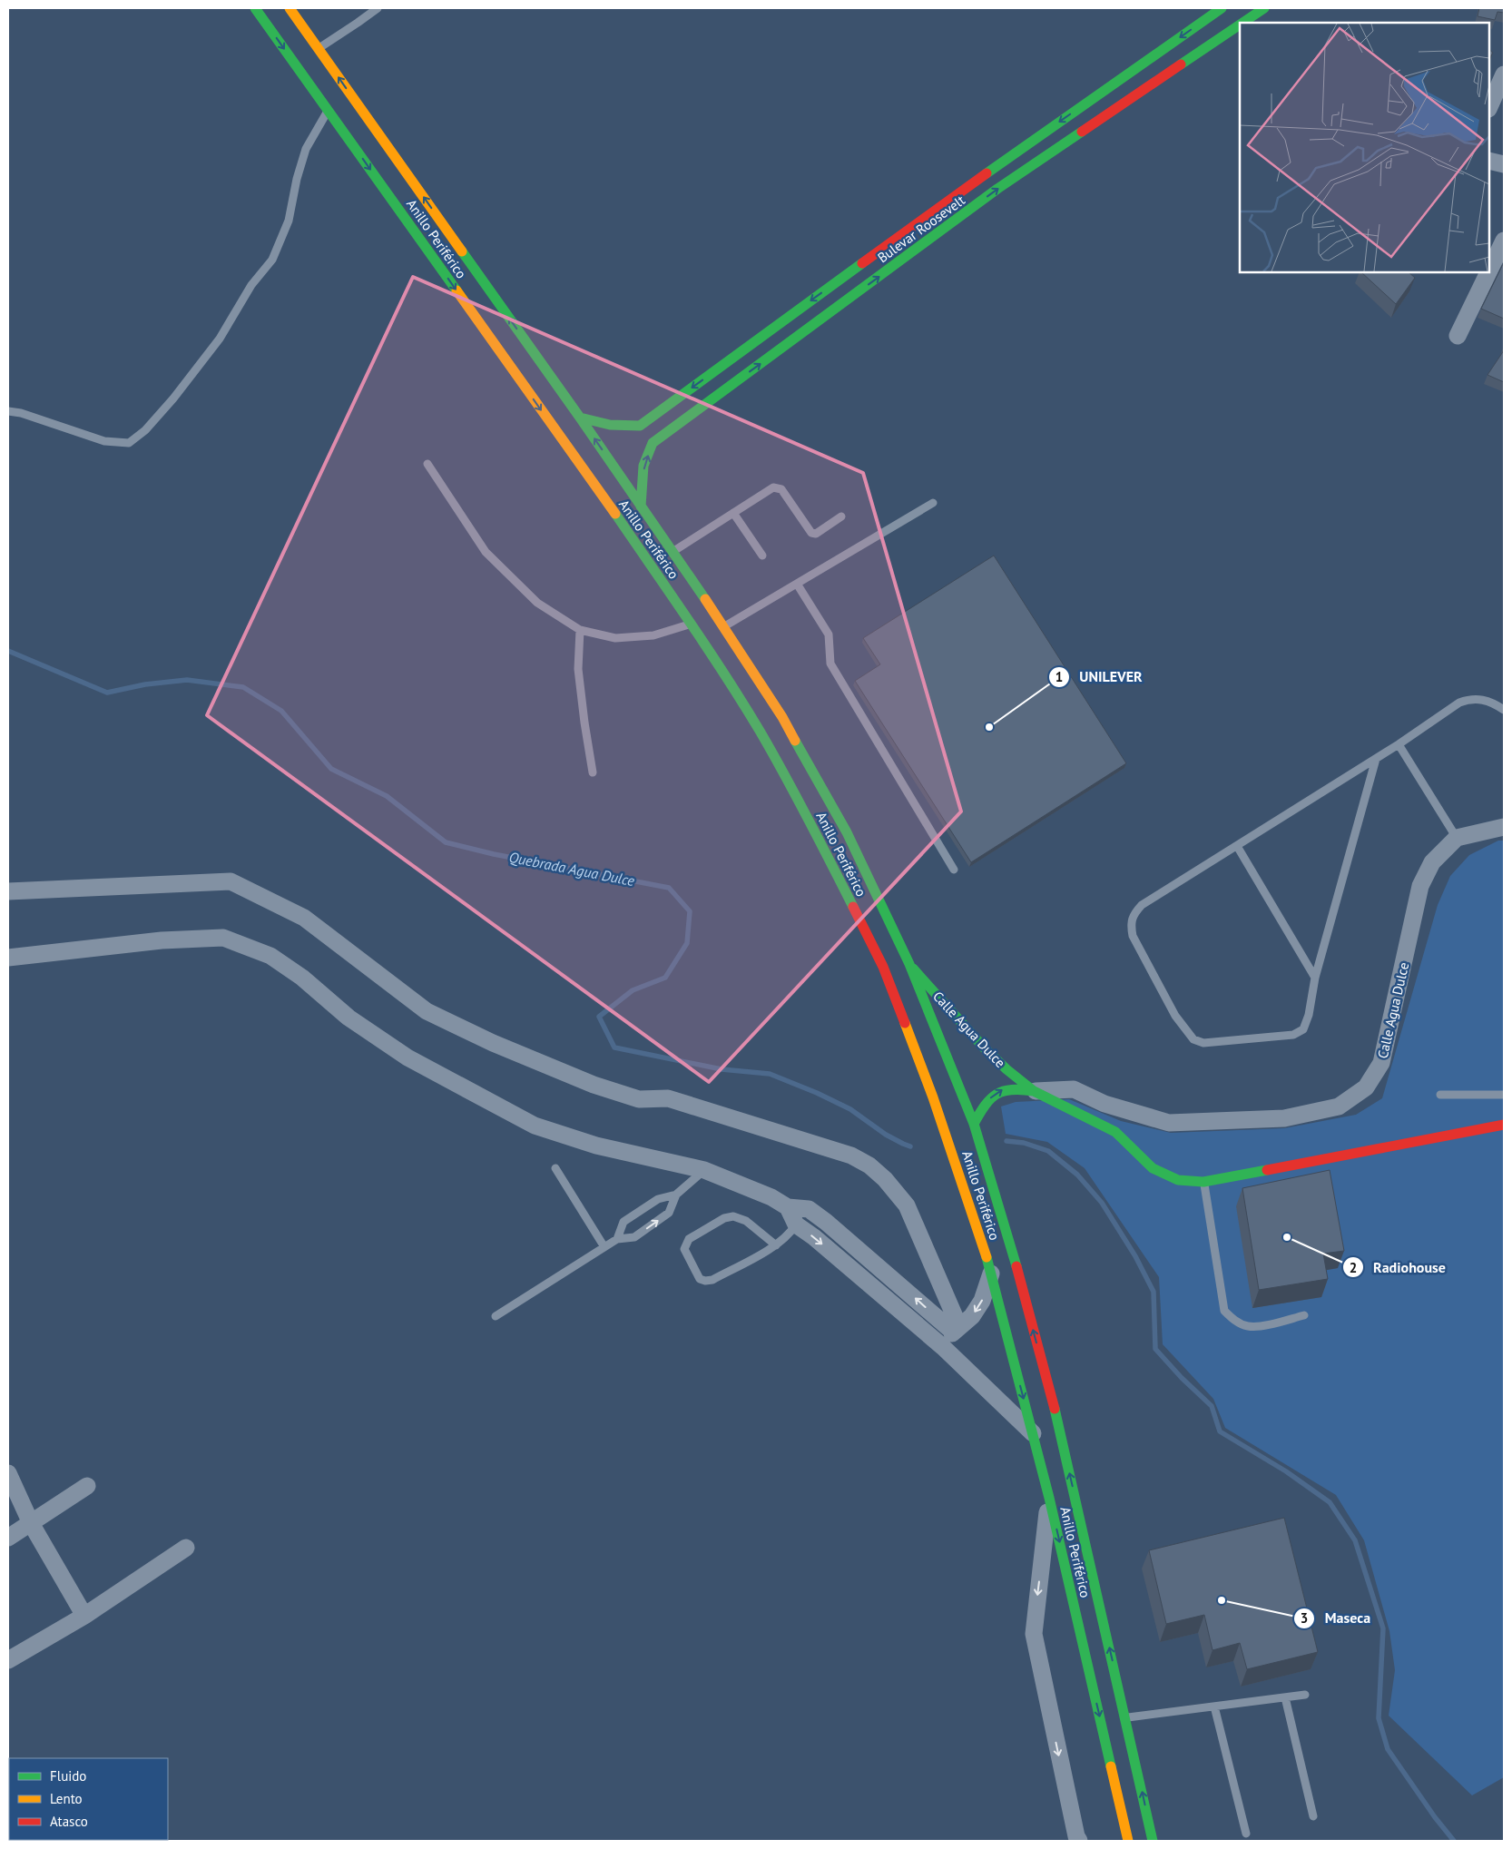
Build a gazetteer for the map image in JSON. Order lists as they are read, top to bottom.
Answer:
{
  "streets": {
    "main road": ["Bulevar Roosevelt", "Anillo Periférico", "Calle Agua Dulce"]
  },
  "crossings": [
    ["Anillo Periférico", "Calle Agua Dulce"]
  ],
  "water": ["Quebrada Agua Dulce"],
  "places": ["UNILEVER", "Radiohouse", "Maseca"],
  "legend": ["Fluido", "Lento", "Atasco"]
}
